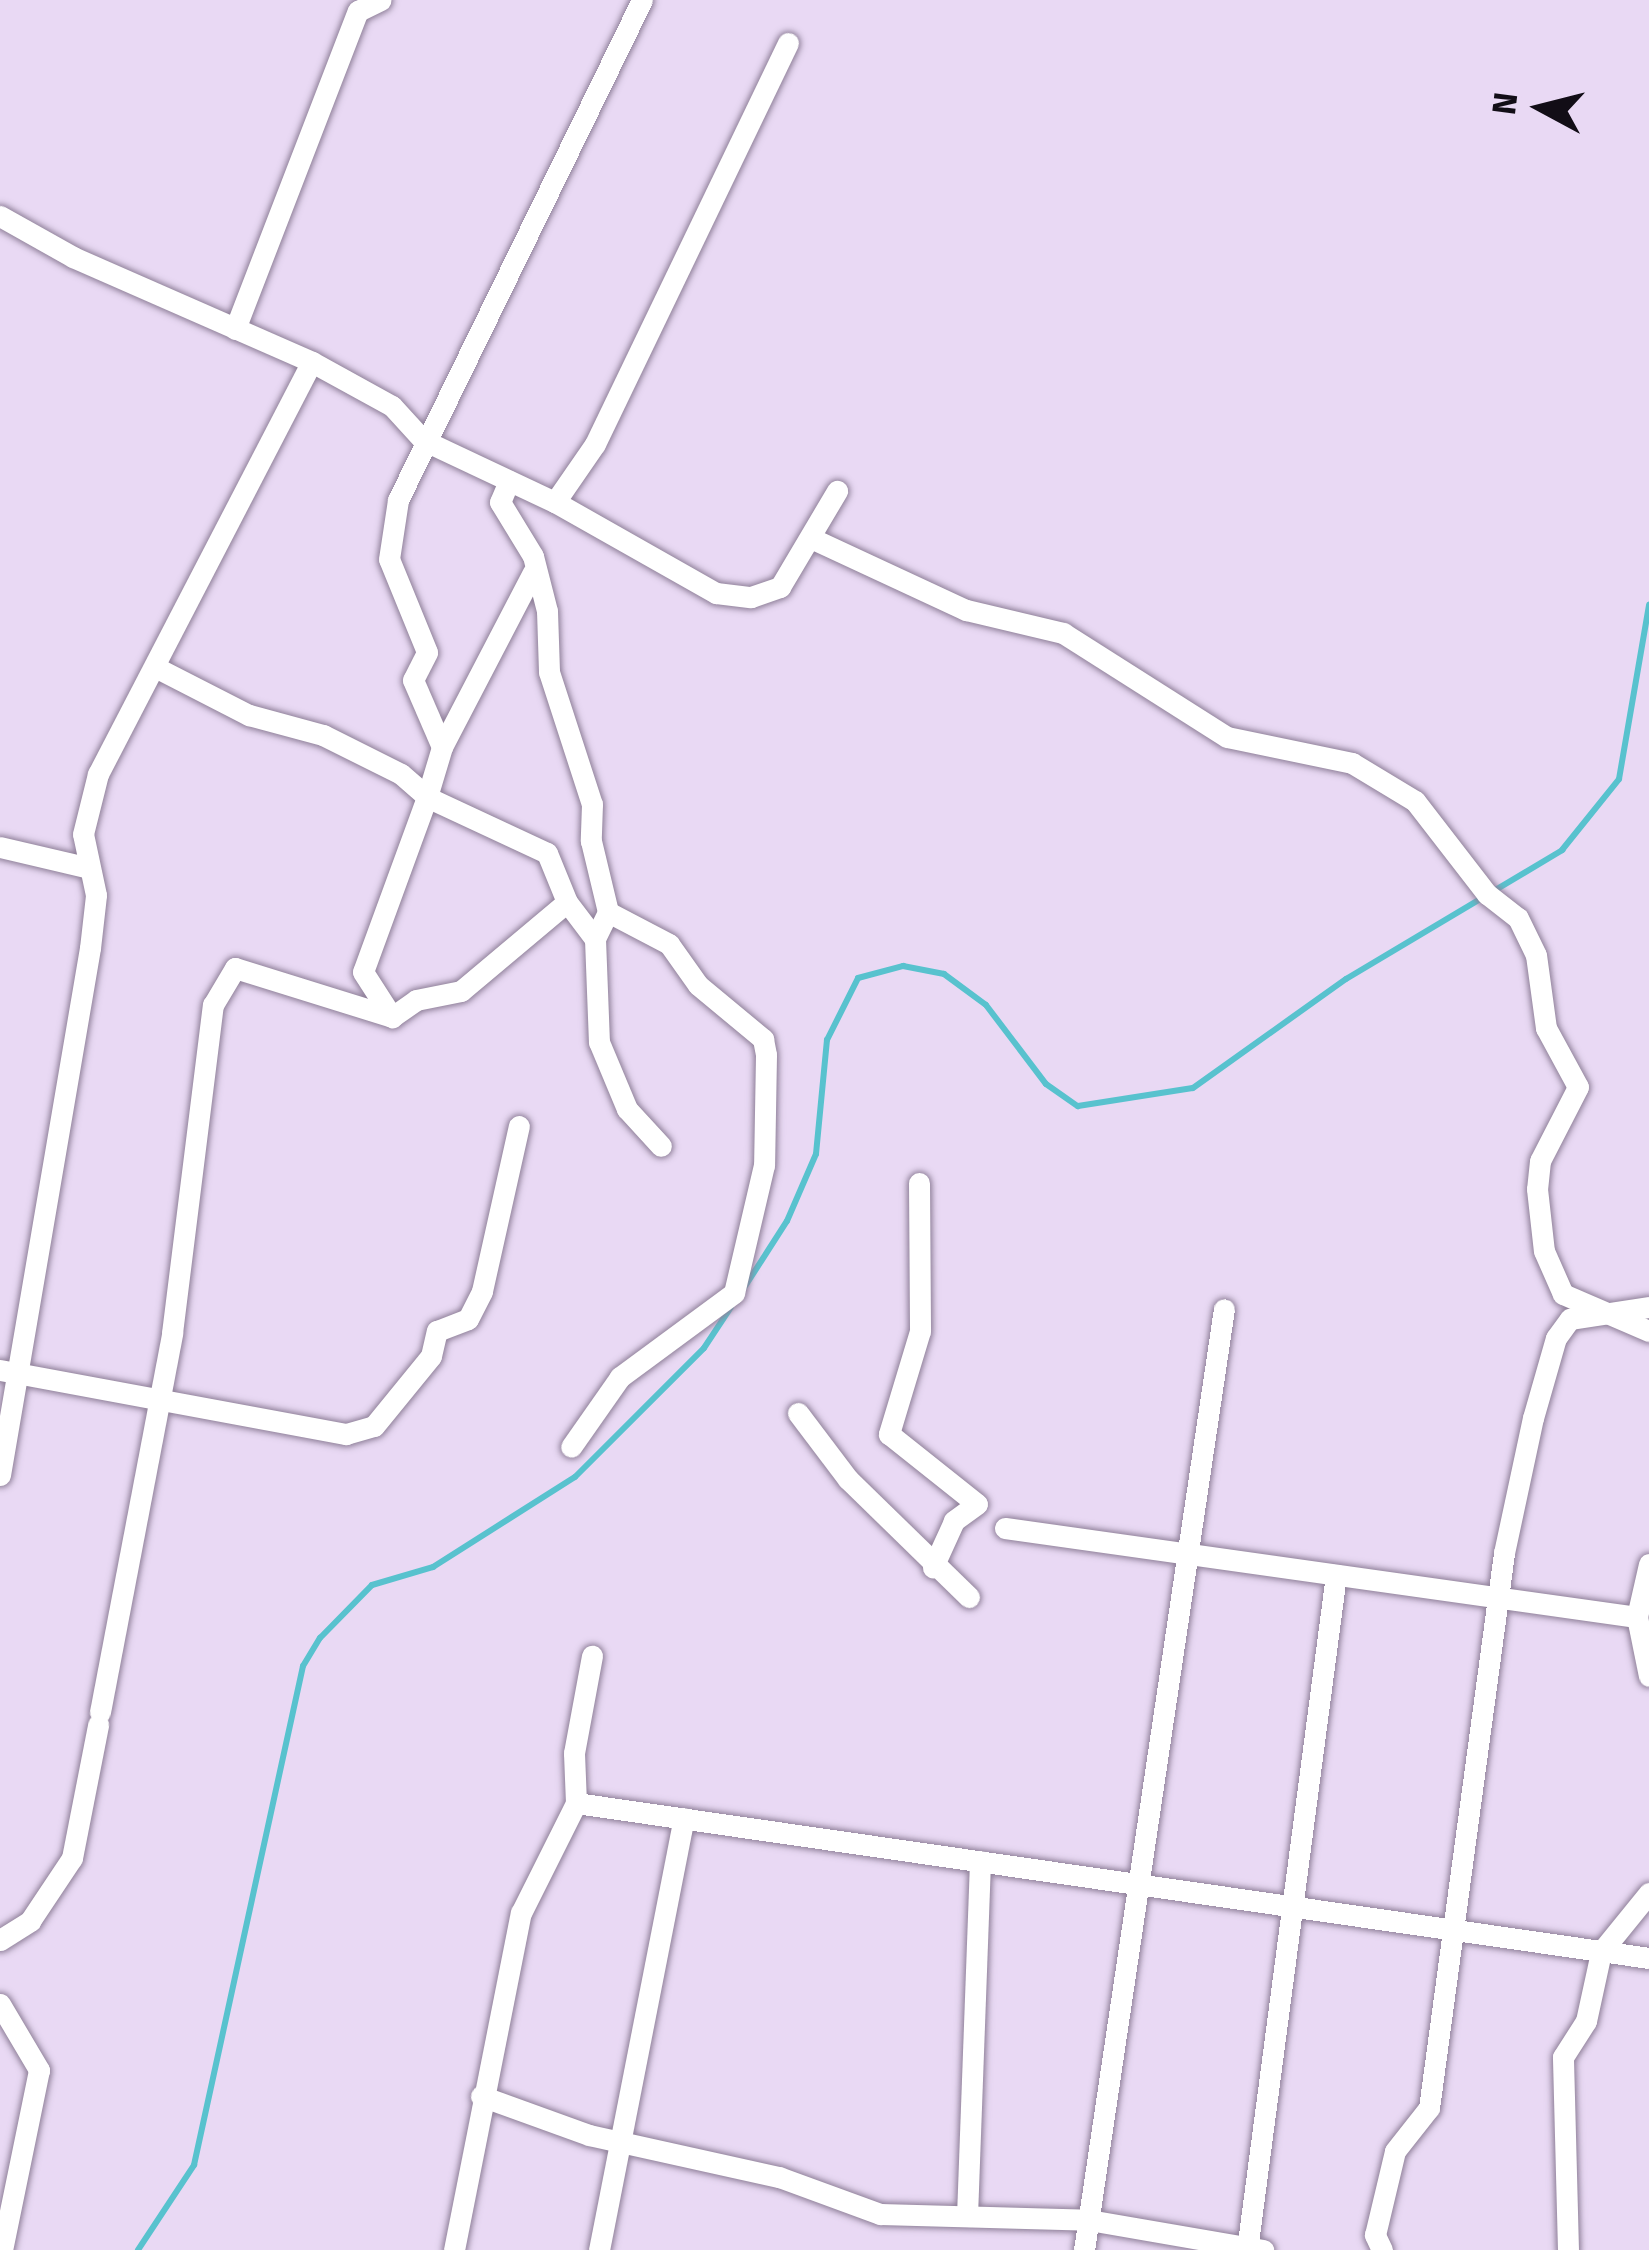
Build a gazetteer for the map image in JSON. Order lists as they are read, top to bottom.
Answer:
{
  "north": "left"
}
